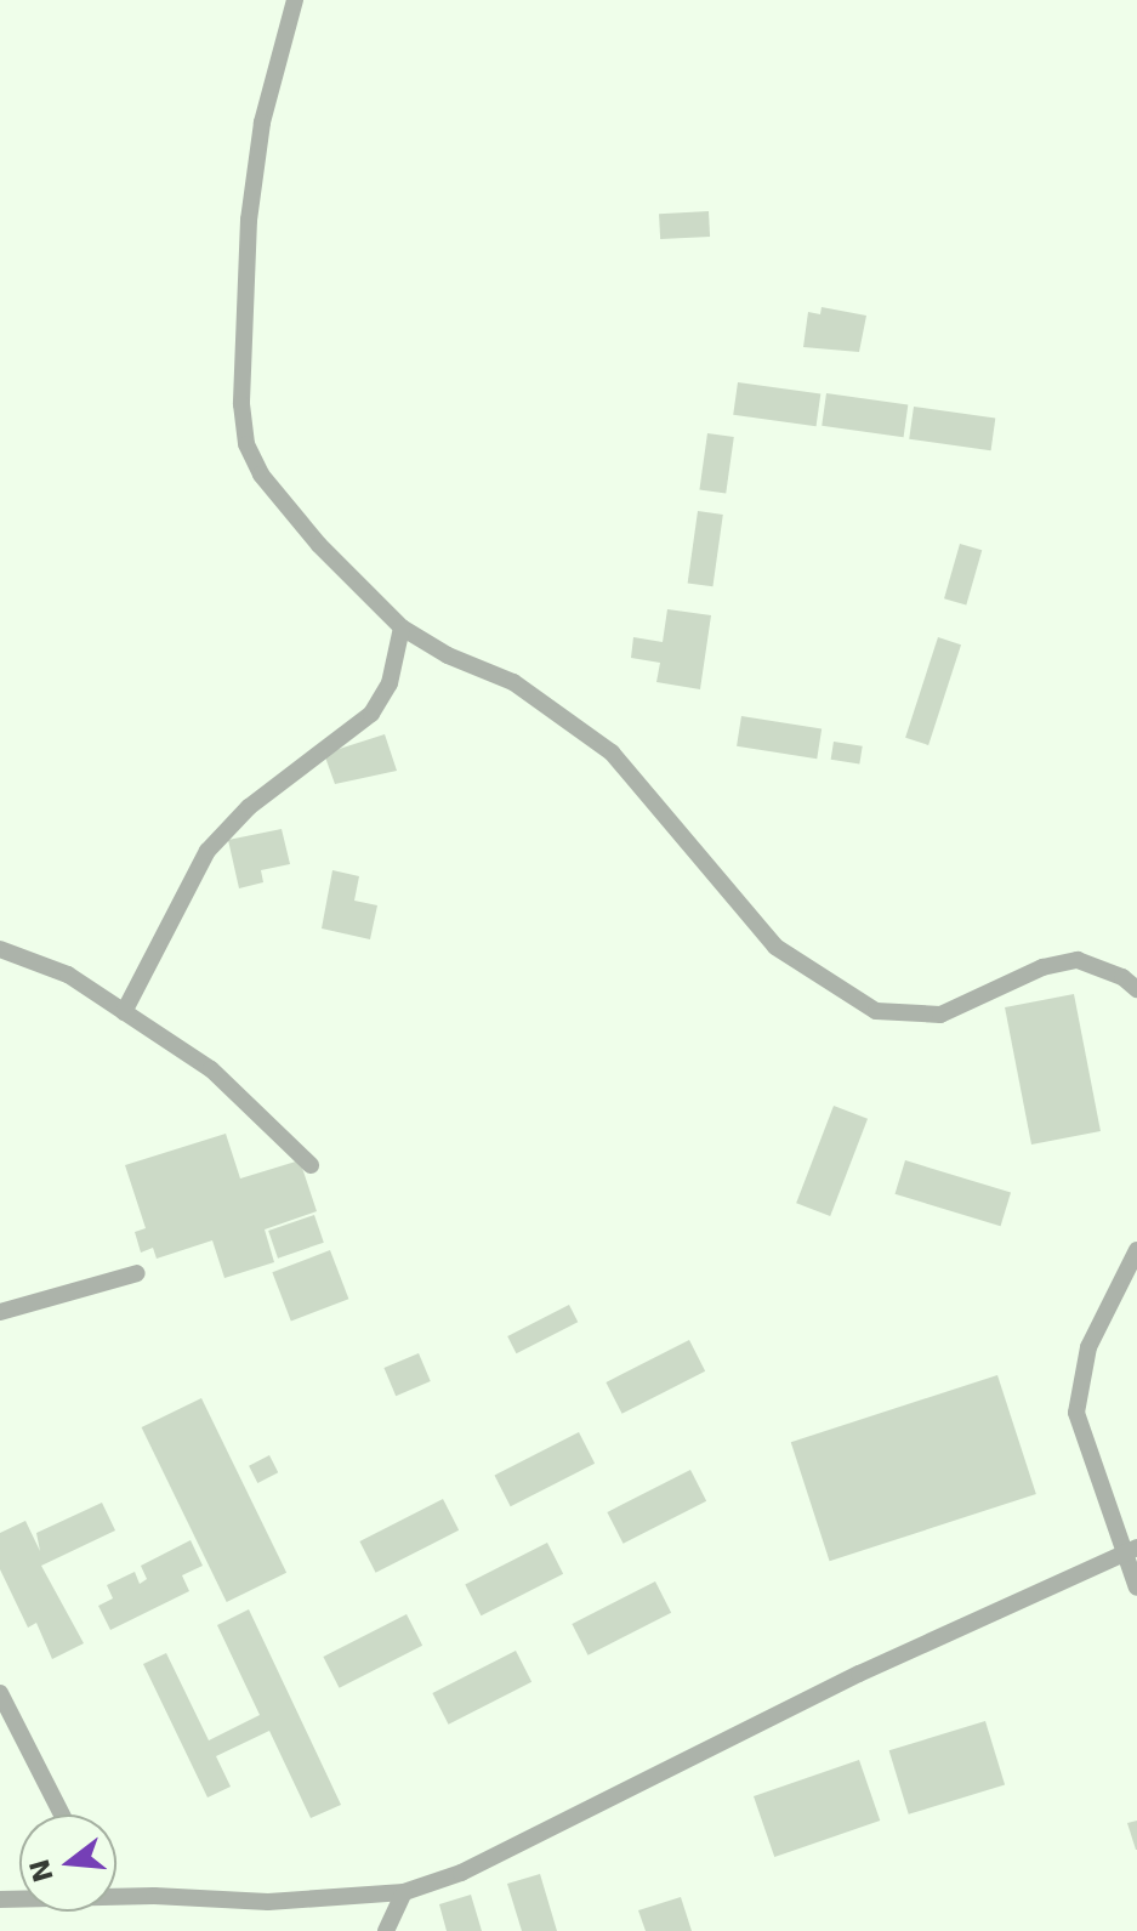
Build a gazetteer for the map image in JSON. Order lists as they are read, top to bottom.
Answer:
{
  "north": "left"
}
